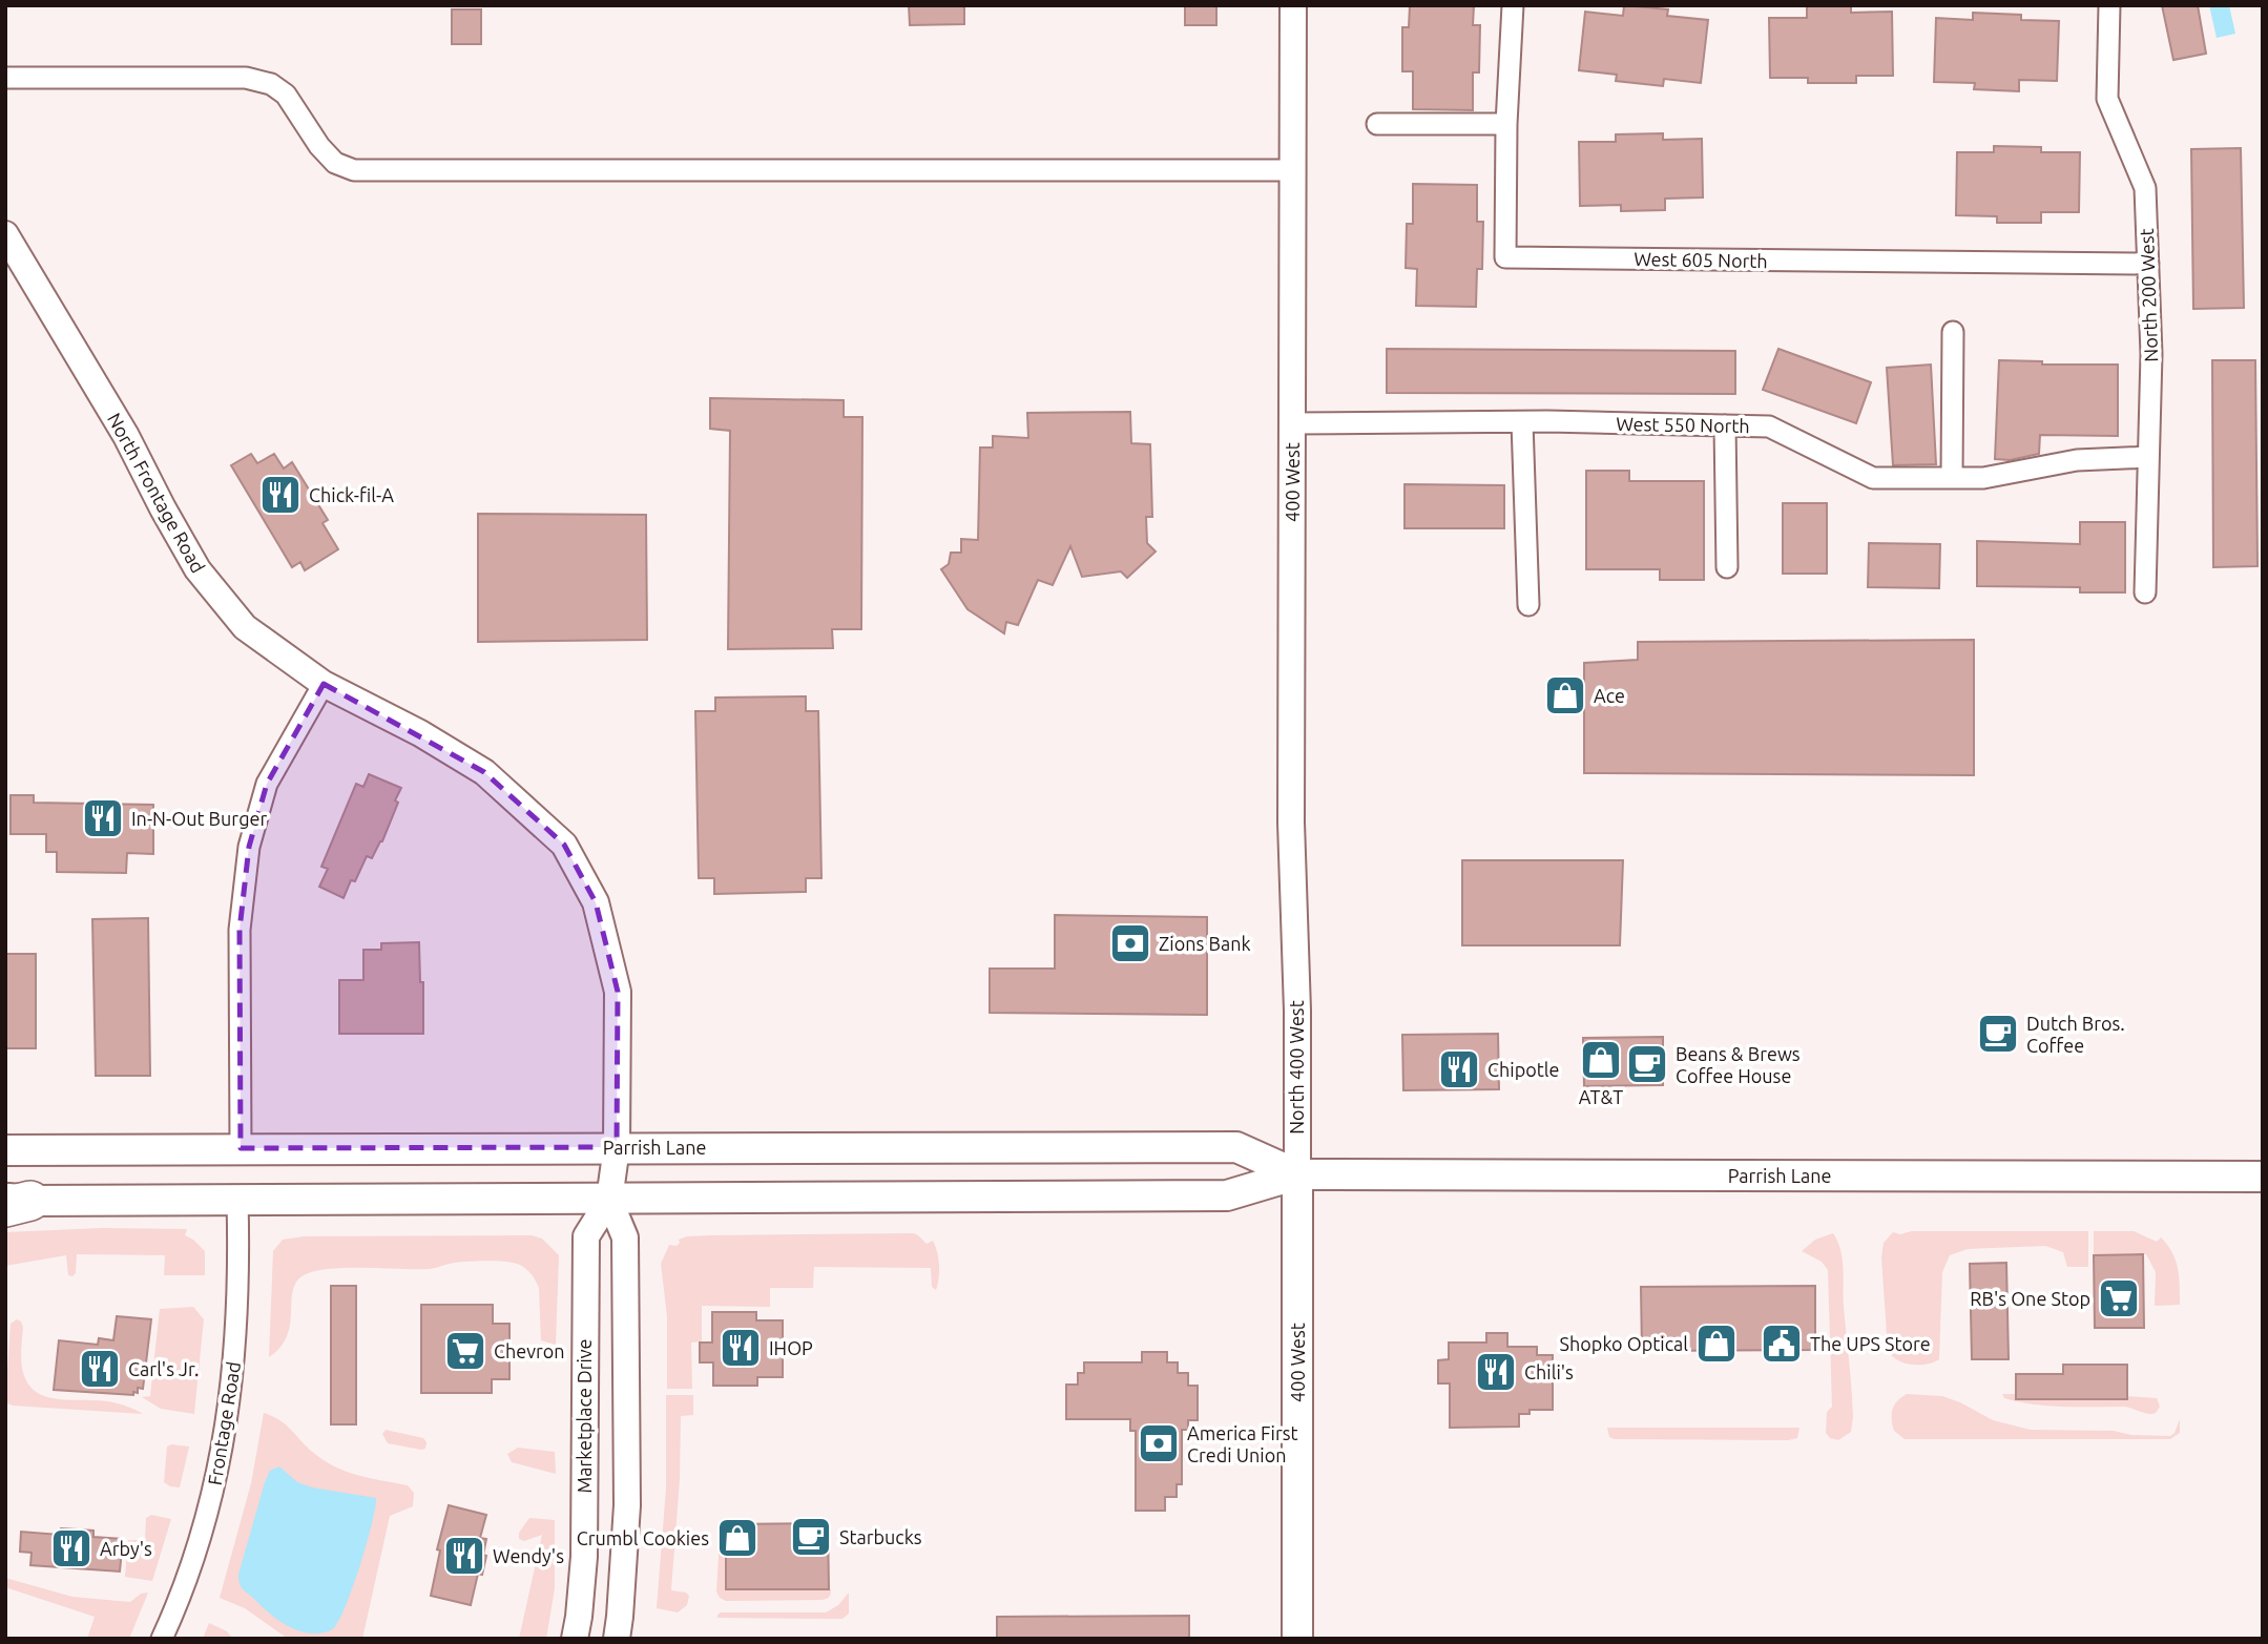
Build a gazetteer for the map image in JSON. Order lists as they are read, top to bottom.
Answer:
{
  "streets": {
    "main road": ["400 West", "Parrish Lane"],
    "street": [
      "West 605 North",
      "North 200 West",
      "West 550 North",
      "North Frontage Road",
      "North 400 West",
      "Marketplace Drive",
      "Frontage Road"
    ]
  },
  "crossings": [
    ["West 605 North", "North 200 West"],
    ["North 200 West", "West 550 North"],
    ["West 550 North", "400 West"],
    ["400 West", "North 400 West"],
    ["400 West", "Parrish Lane"],
    ["North Frontage Road", "Parrish Lane"],
    ["North Frontage Road", "Marketplace Drive"],
    ["North 400 West", "Parrish Lane"],
    ["Parrish Lane", "Marketplace Drive"],
    ["Parrish Lane", "Frontage Road"]
  ],
  "places": {
    "restaurant": [
      "Chick-fil-A",
      "In-N-Out Burger",
      "Chipotle",
      "IHOP",
      "Carl's Jr.",
      "Chili's",
      "Arby's",
      "Wendy's"
    ],
    "shop": [
      "Ace",
      "AT&T",
      "Shopko Optical",
      "Crumbl Cookies"
    ],
    "bank": ["Zions Bank", "America First Credi Union"],
    "cafe": ["Dutch Bros. Coffee", "Beans & Brews Coffee House", "Starbucks"],
    "supermarket": ["RB's One Stop", "Chevron"],
    "public building": ["The UPS Store"]
  }
}
